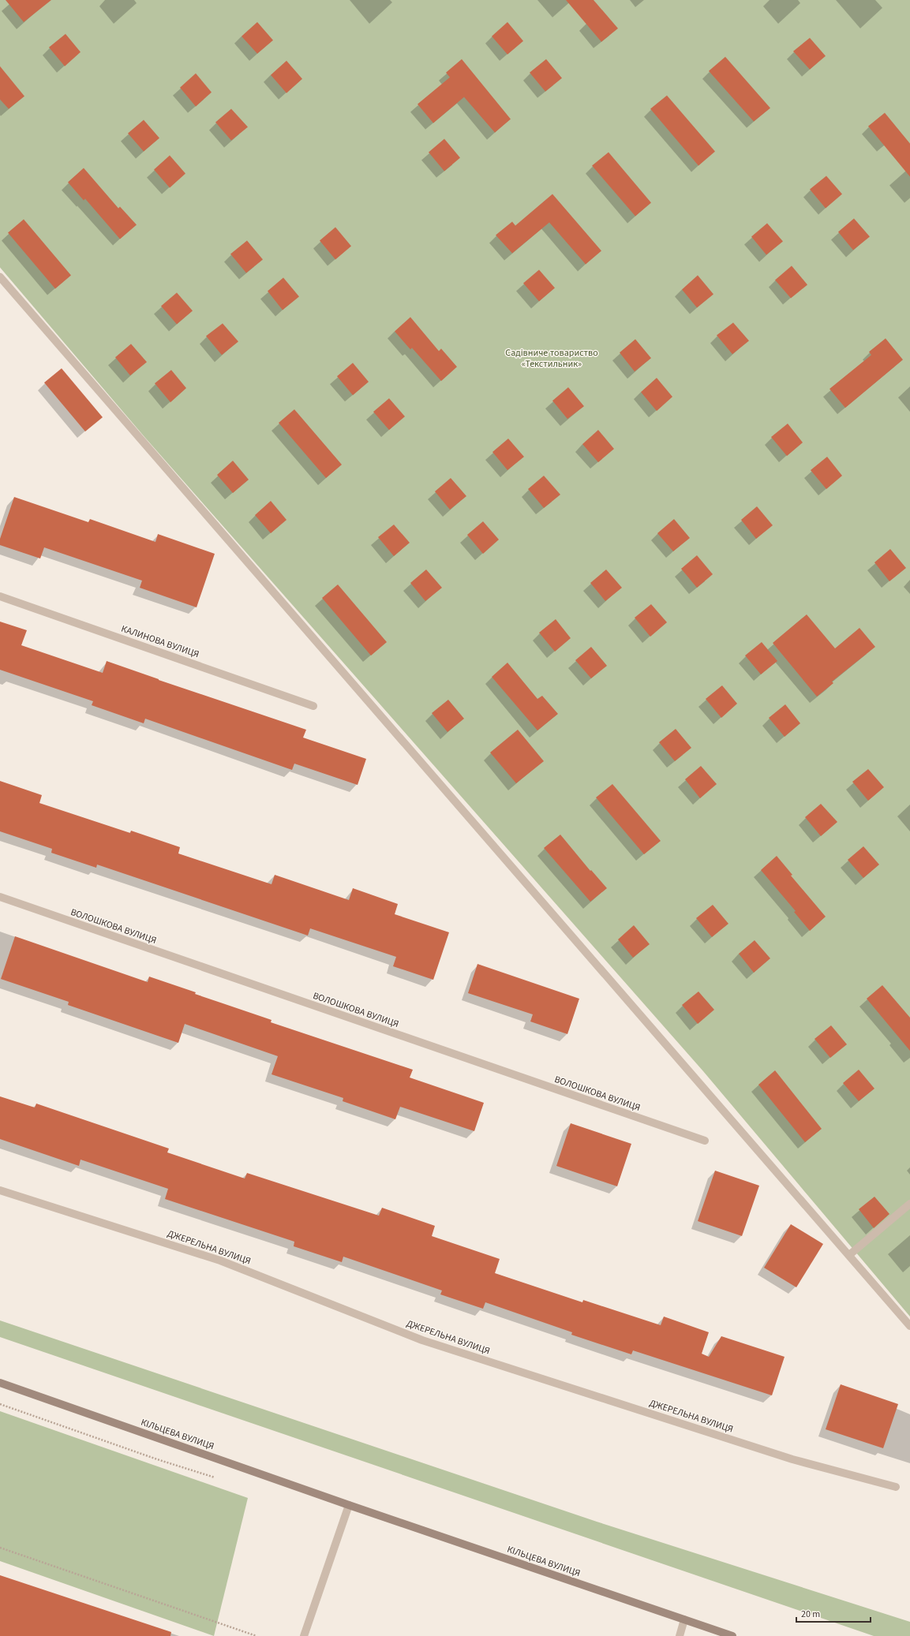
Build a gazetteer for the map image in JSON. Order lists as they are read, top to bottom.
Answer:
{
  "streets": {
    "main road": ["КІЛЬЦЕВА ВУЛИЦЯ"],
    "street": ["КАЛИНОВА ВУЛИЦЯ", "ВОЛОШКОВА ВУЛИЦЯ", "ДЖЕРЕЛЬНА ВУЛИЦЯ"]
  },
  "parks": ["Садівниче товариство «Текстильник»"],
  "scale_bar": "20 m"
}
